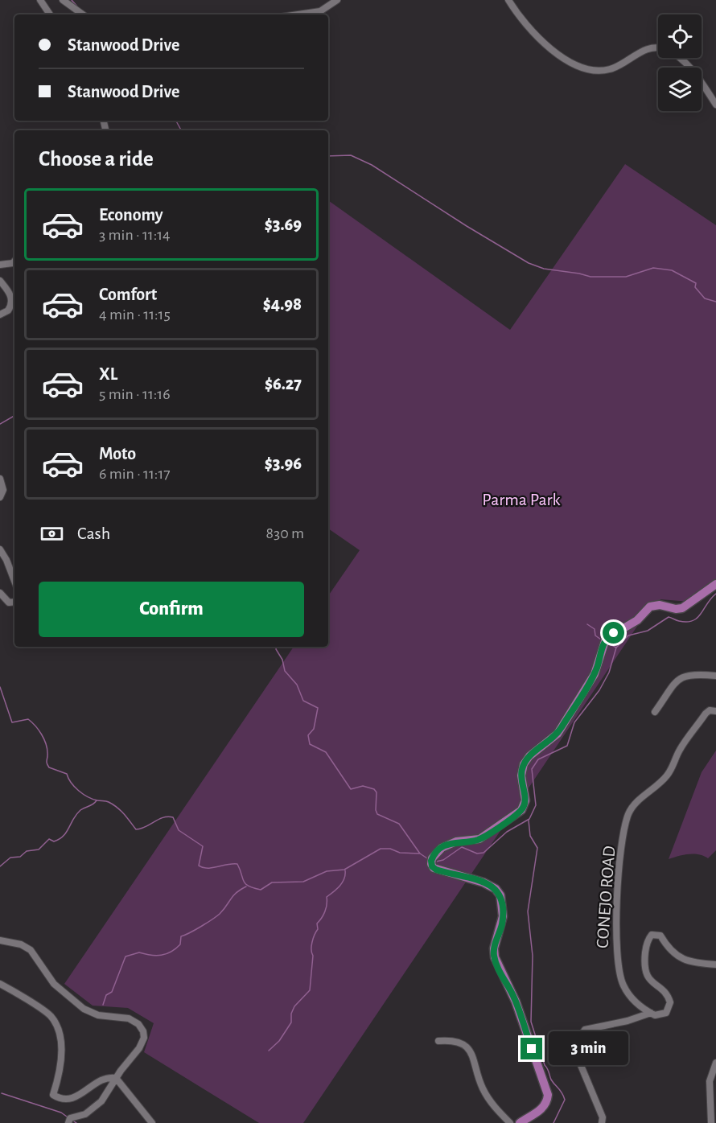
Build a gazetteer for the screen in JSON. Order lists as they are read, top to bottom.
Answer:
{
  "streets": {
    "street": ["CONEJO ROAD"]
  },
  "parks": ["Parma Park"],
  "page": {
    "banner": ["Stanwood Drive", "Stanwood Drive"],
    "heading": "Choose a ride",
    "list": [
      {
        "name": "Economy",
        "note": "3 min · 11:14",
        "value": "$3.69"
      },
      {
        "name": "Comfort",
        "note": "4 min · 11:15",
        "value": "$4.98"
      },
      {
        "name": "XL",
        "note": "5 min · 11:16",
        "value": "$6.27"
      },
      {
        "name": "Moto",
        "note": "6 min · 11:17",
        "value": "$3.96"
      }
    ],
    "pay": ["Cash", "830 m"],
    "buttons": "Confirm",
    "bubble": "3 min"
  }
}
